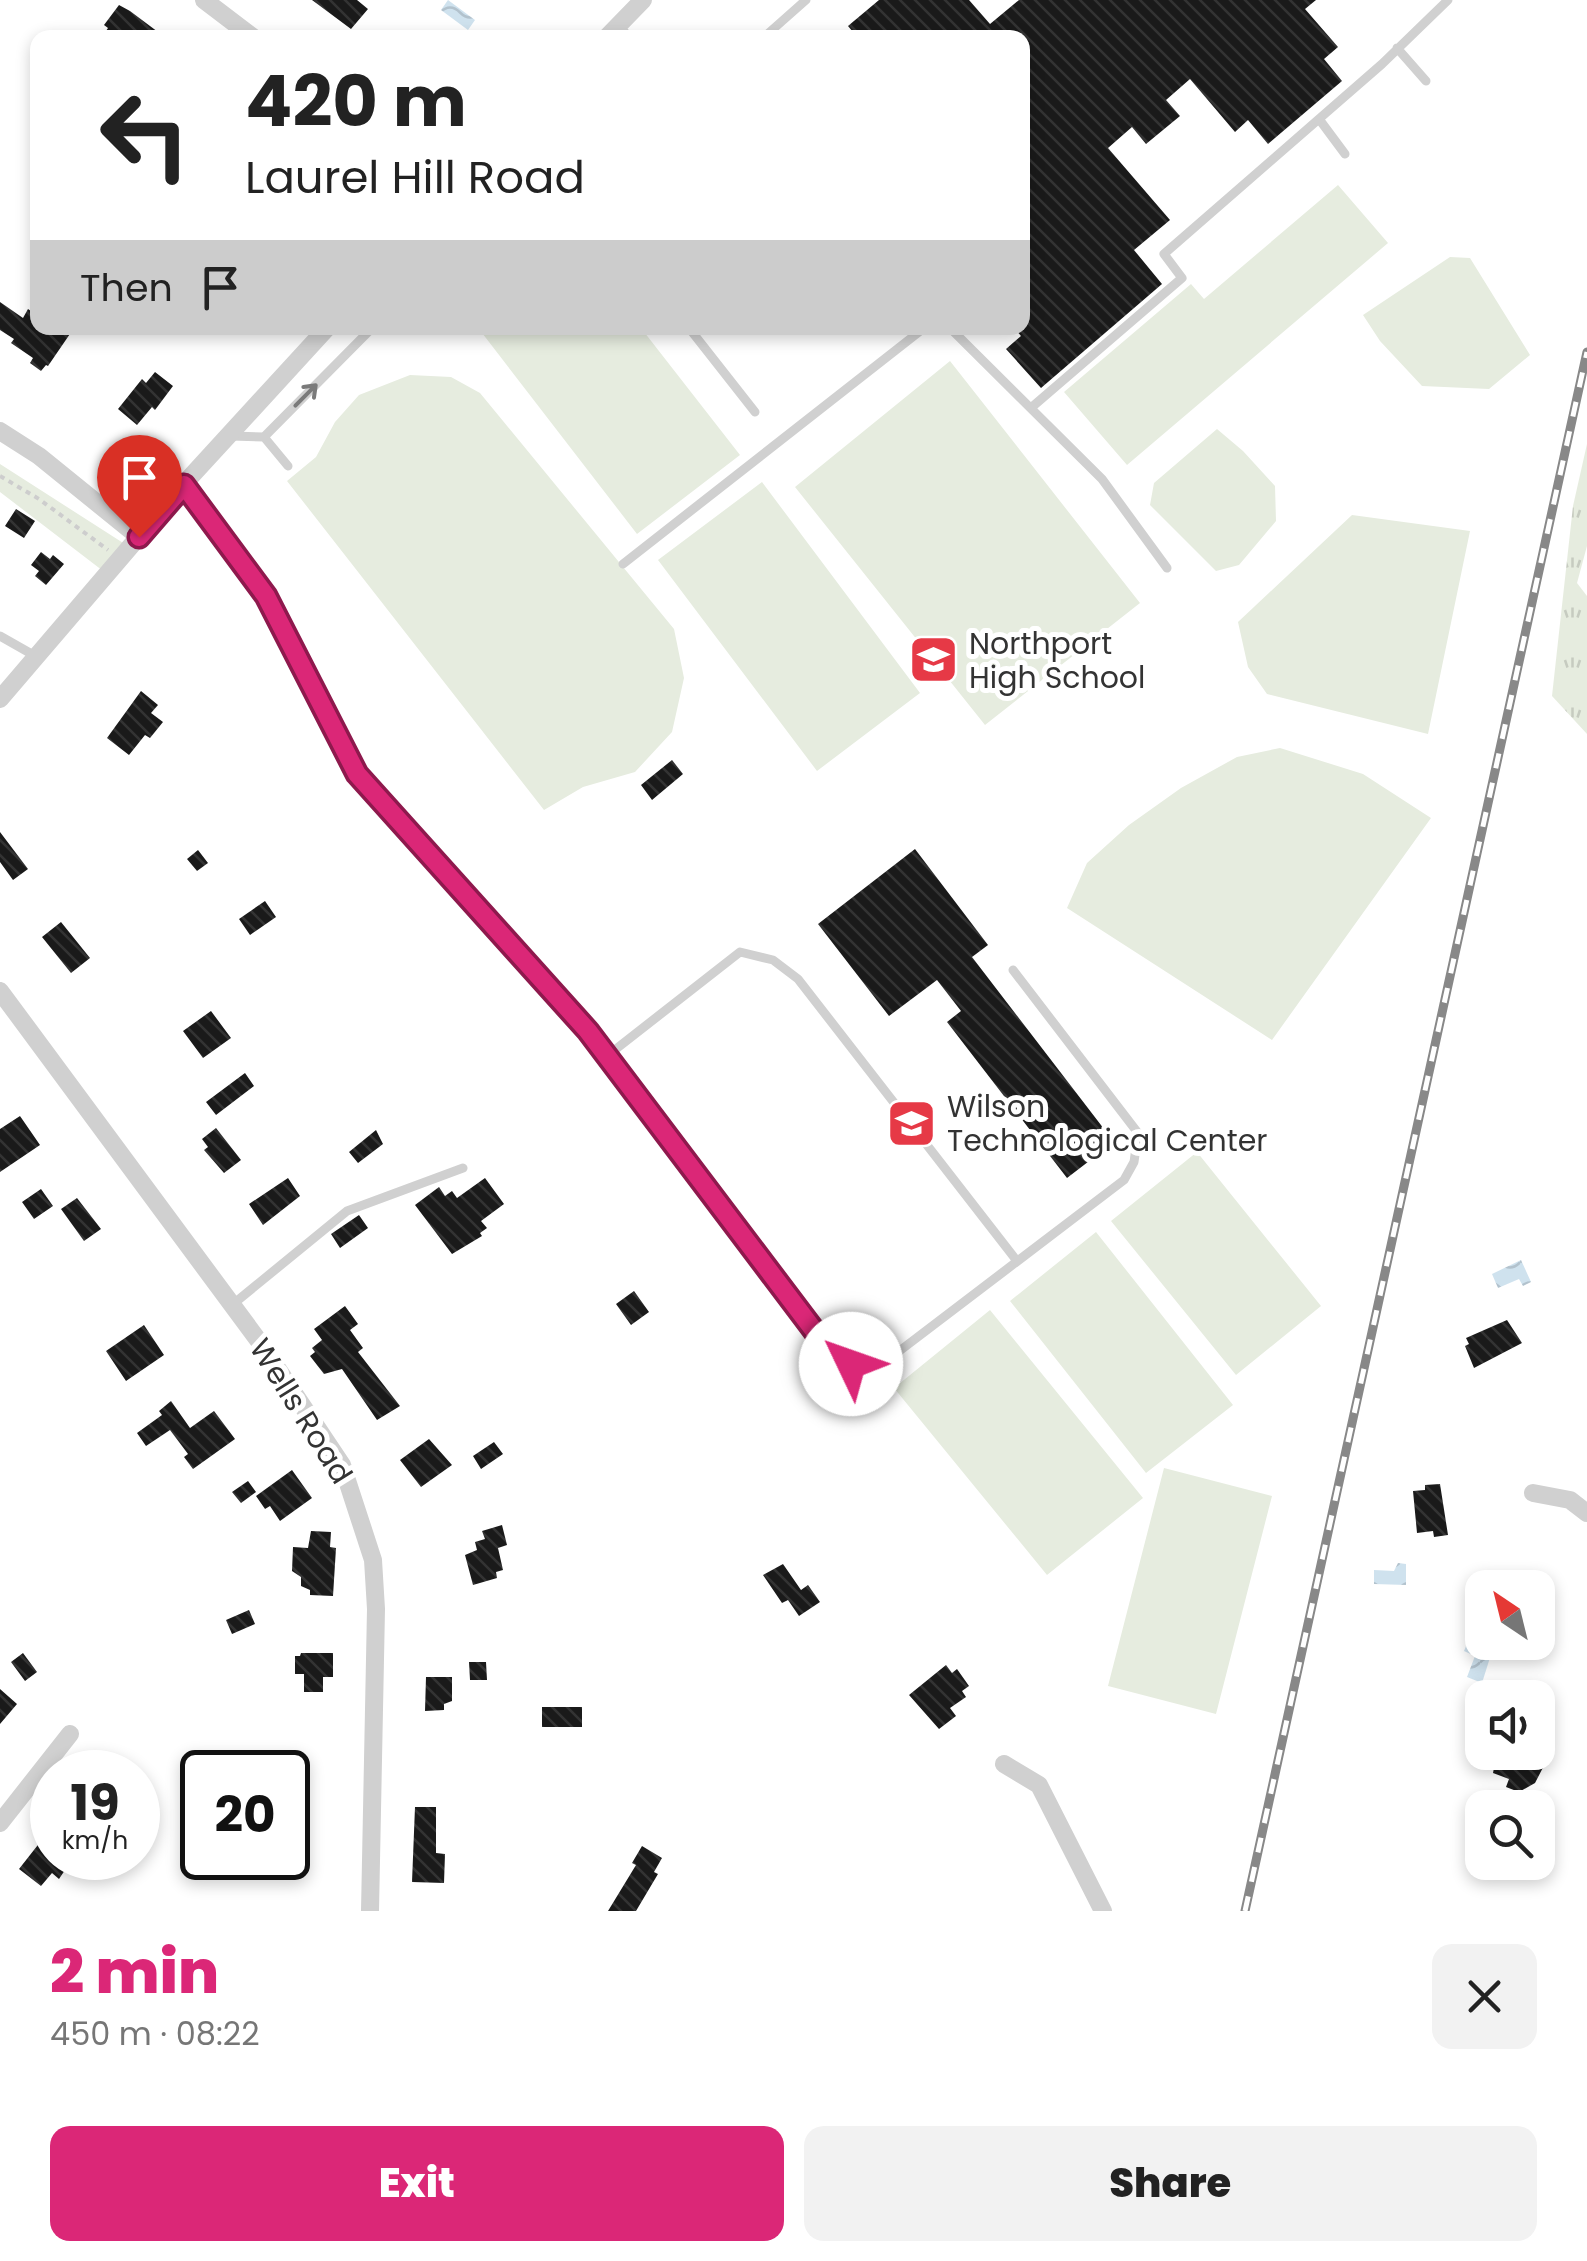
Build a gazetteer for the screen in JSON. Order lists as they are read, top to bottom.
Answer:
{
  "streets": {
    "street": ["Wells Road"]
  },
  "places": {
    "school or university": ["Northport High School", "Wilson Technological Center"]
  },
  "north": "top left",
  "page": {
    "turn": ["420 m", "Laurel Hill Road"],
    "then": "Then",
    "speed": "19 km/h",
    "limit": "20",
    "heading": ["2 min", "450 m · 08:22"],
    "buttons": ["Exit", "Share"]
  }
}
